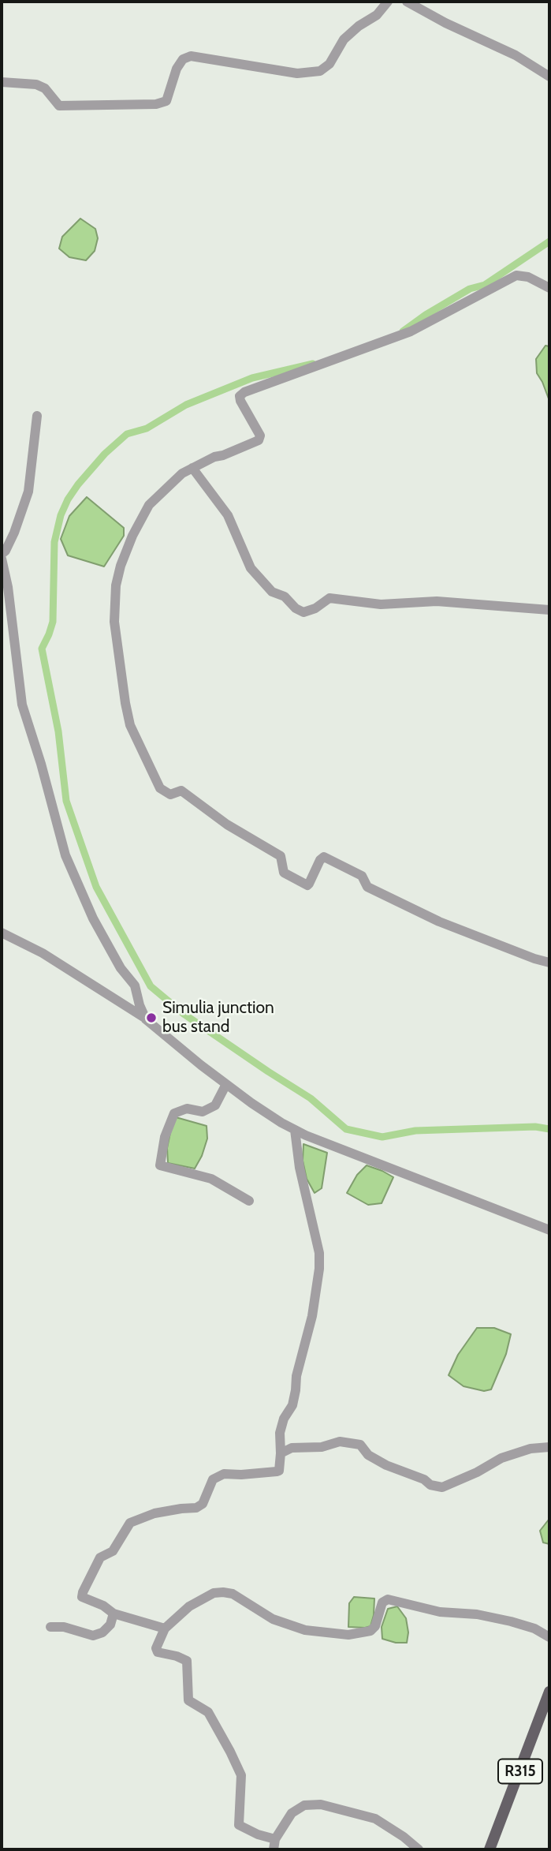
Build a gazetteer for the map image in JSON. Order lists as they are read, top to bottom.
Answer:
{
  "streets": {
    "main road": ["R315"]
  },
  "places": ["Simulia junction bus stand"]
}
